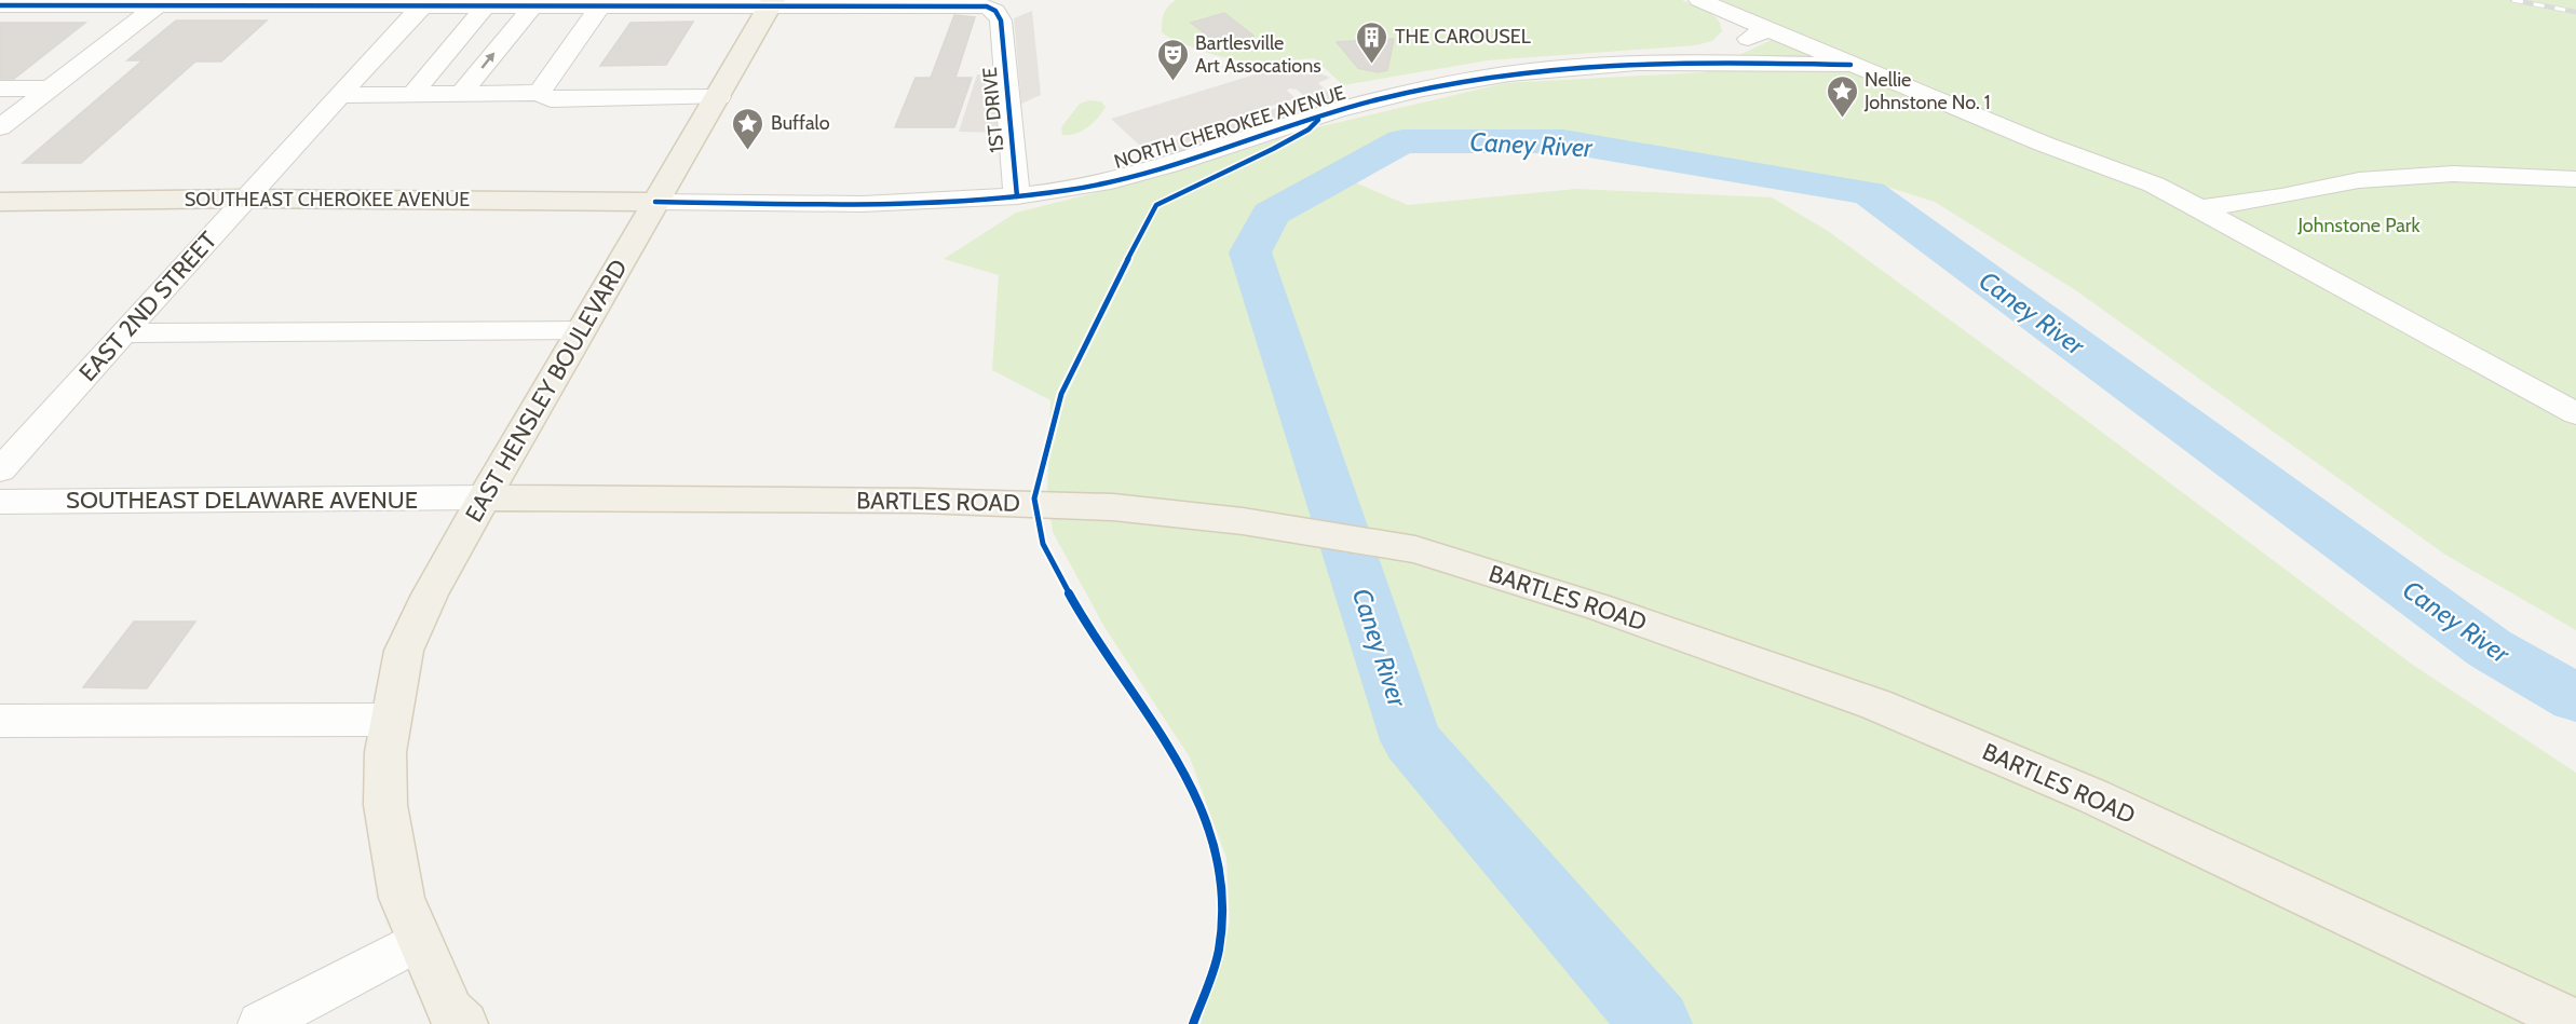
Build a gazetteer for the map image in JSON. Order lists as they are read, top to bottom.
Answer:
{
  "streets": {
    "main road": ["SOUTHEAST CHEROKEE AVENUE", "EAST HENSLEY BOULEVARD", "BARTLES ROAD"],
    "street": [
      "1ST DRIVE",
      "NORTH CHEROKEE AVENUE",
      "EAST 2ND STREET",
      "SOUTHEAST DELAWARE AVENUE"
    ]
  },
  "crossings": [
    ["1ST DRIVE", "NORTH CHEROKEE AVENUE"],
    ["1ST DRIVE", "EAST HENSLEY BOULEVARD"],
    ["NORTH CHEROKEE AVENUE", "SOUTHEAST CHEROKEE AVENUE"],
    ["NORTH CHEROKEE AVENUE", "EAST HENSLEY BOULEVARD"],
    ["SOUTHEAST CHEROKEE AVENUE", "EAST 2ND STREET"],
    ["SOUTHEAST CHEROKEE AVENUE", "EAST HENSLEY BOULEVARD"],
    ["EAST HENSLEY BOULEVARD", "SOUTHEAST DELAWARE AVENUE"],
    ["EAST HENSLEY BOULEVARD", "BARTLES ROAD"],
    ["SOUTHEAST DELAWARE AVENUE", "BARTLES ROAD"]
  ],
  "water": ["Caney River"],
  "parks": ["Johnstone Park"],
  "places": {
    "building": ["THE CAROUSEL"],
    "theatre": ["Bartlesville Art Assocations"],
    "place": ["Nellie Johnstone No. 1", "Buffalo"]
  }
}
